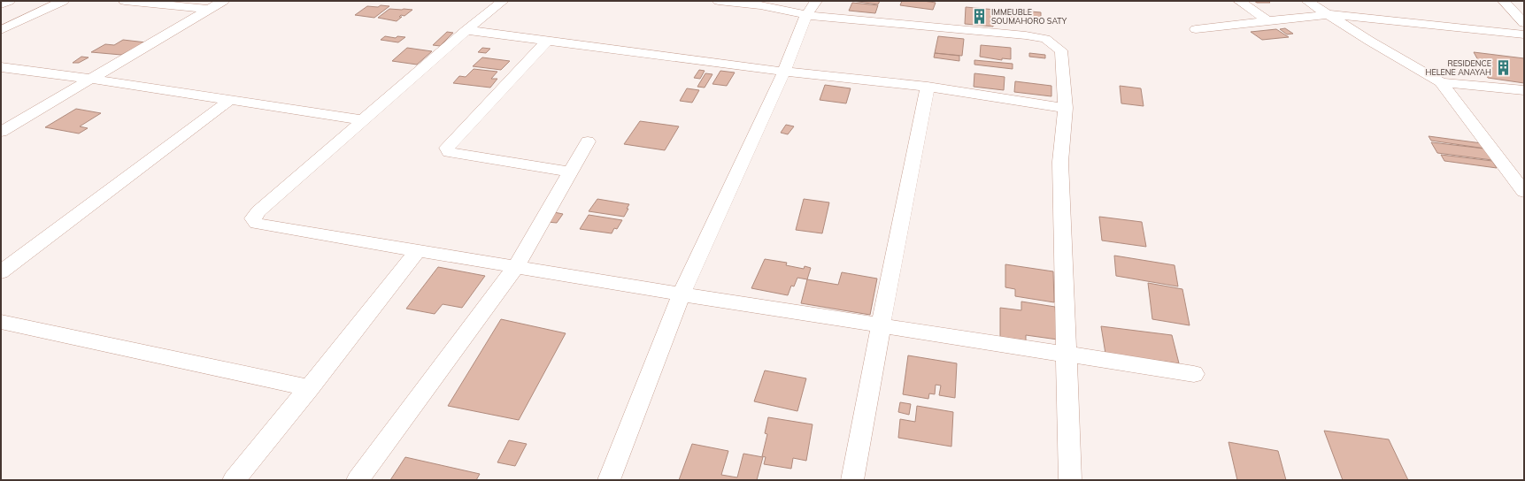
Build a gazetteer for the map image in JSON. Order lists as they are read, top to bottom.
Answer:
{
  "places": {
    "building": ["IMMEUBLE SOUMAHORO SATY", "RESIDENCE HELENE ANAYAH"]
  }
}
